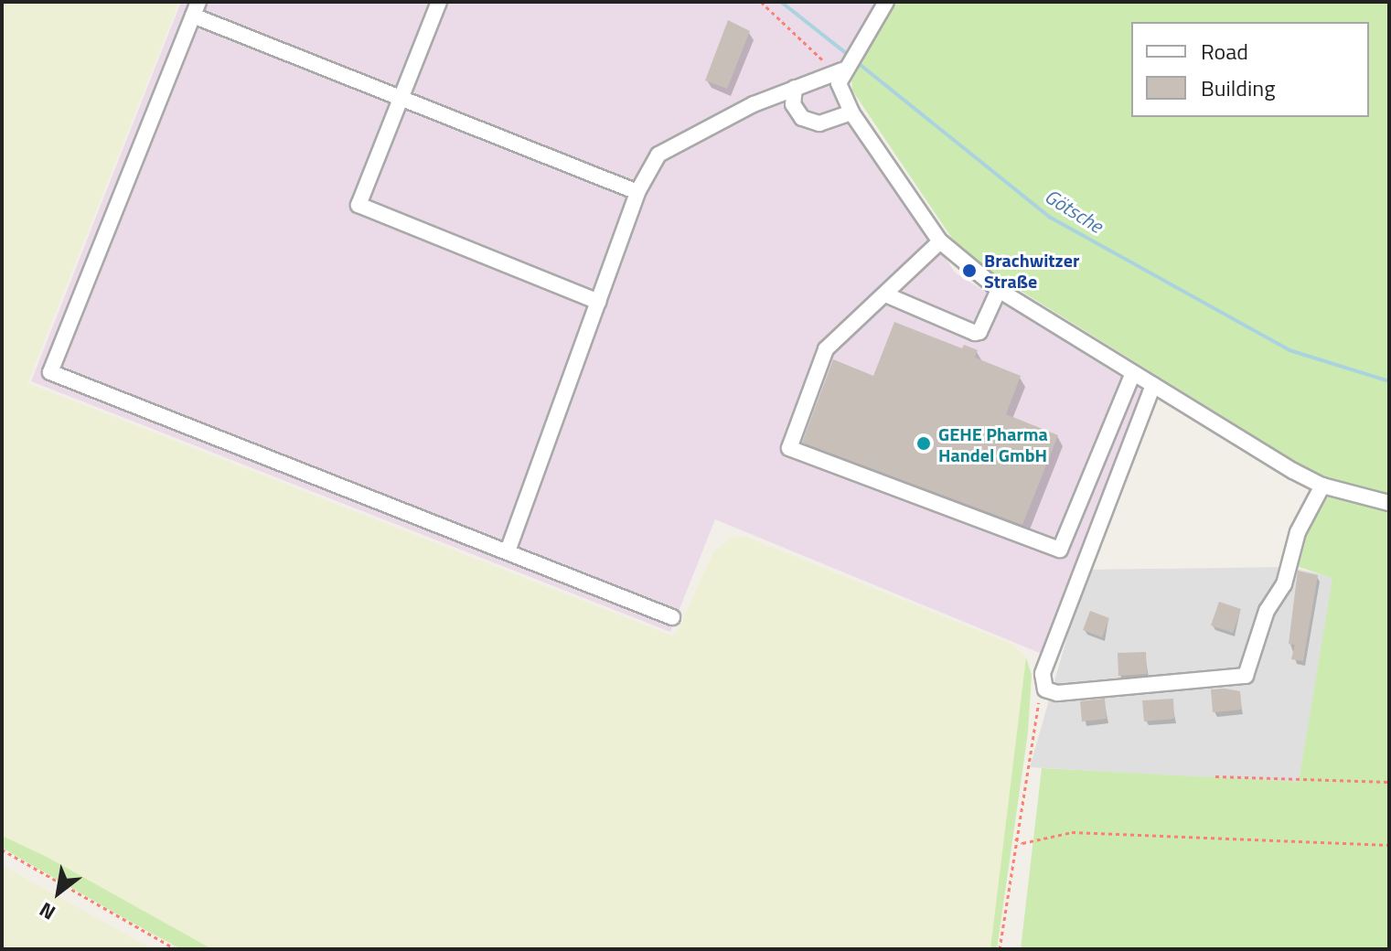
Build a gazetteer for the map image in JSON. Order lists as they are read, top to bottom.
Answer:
{
  "water": ["Götsche"],
  "places": ["Brachwitzer Straße", "GEHE Pharma Handel GmbH"],
  "legend": ["Road", "Building"],
  "north": "bottom left"
}
